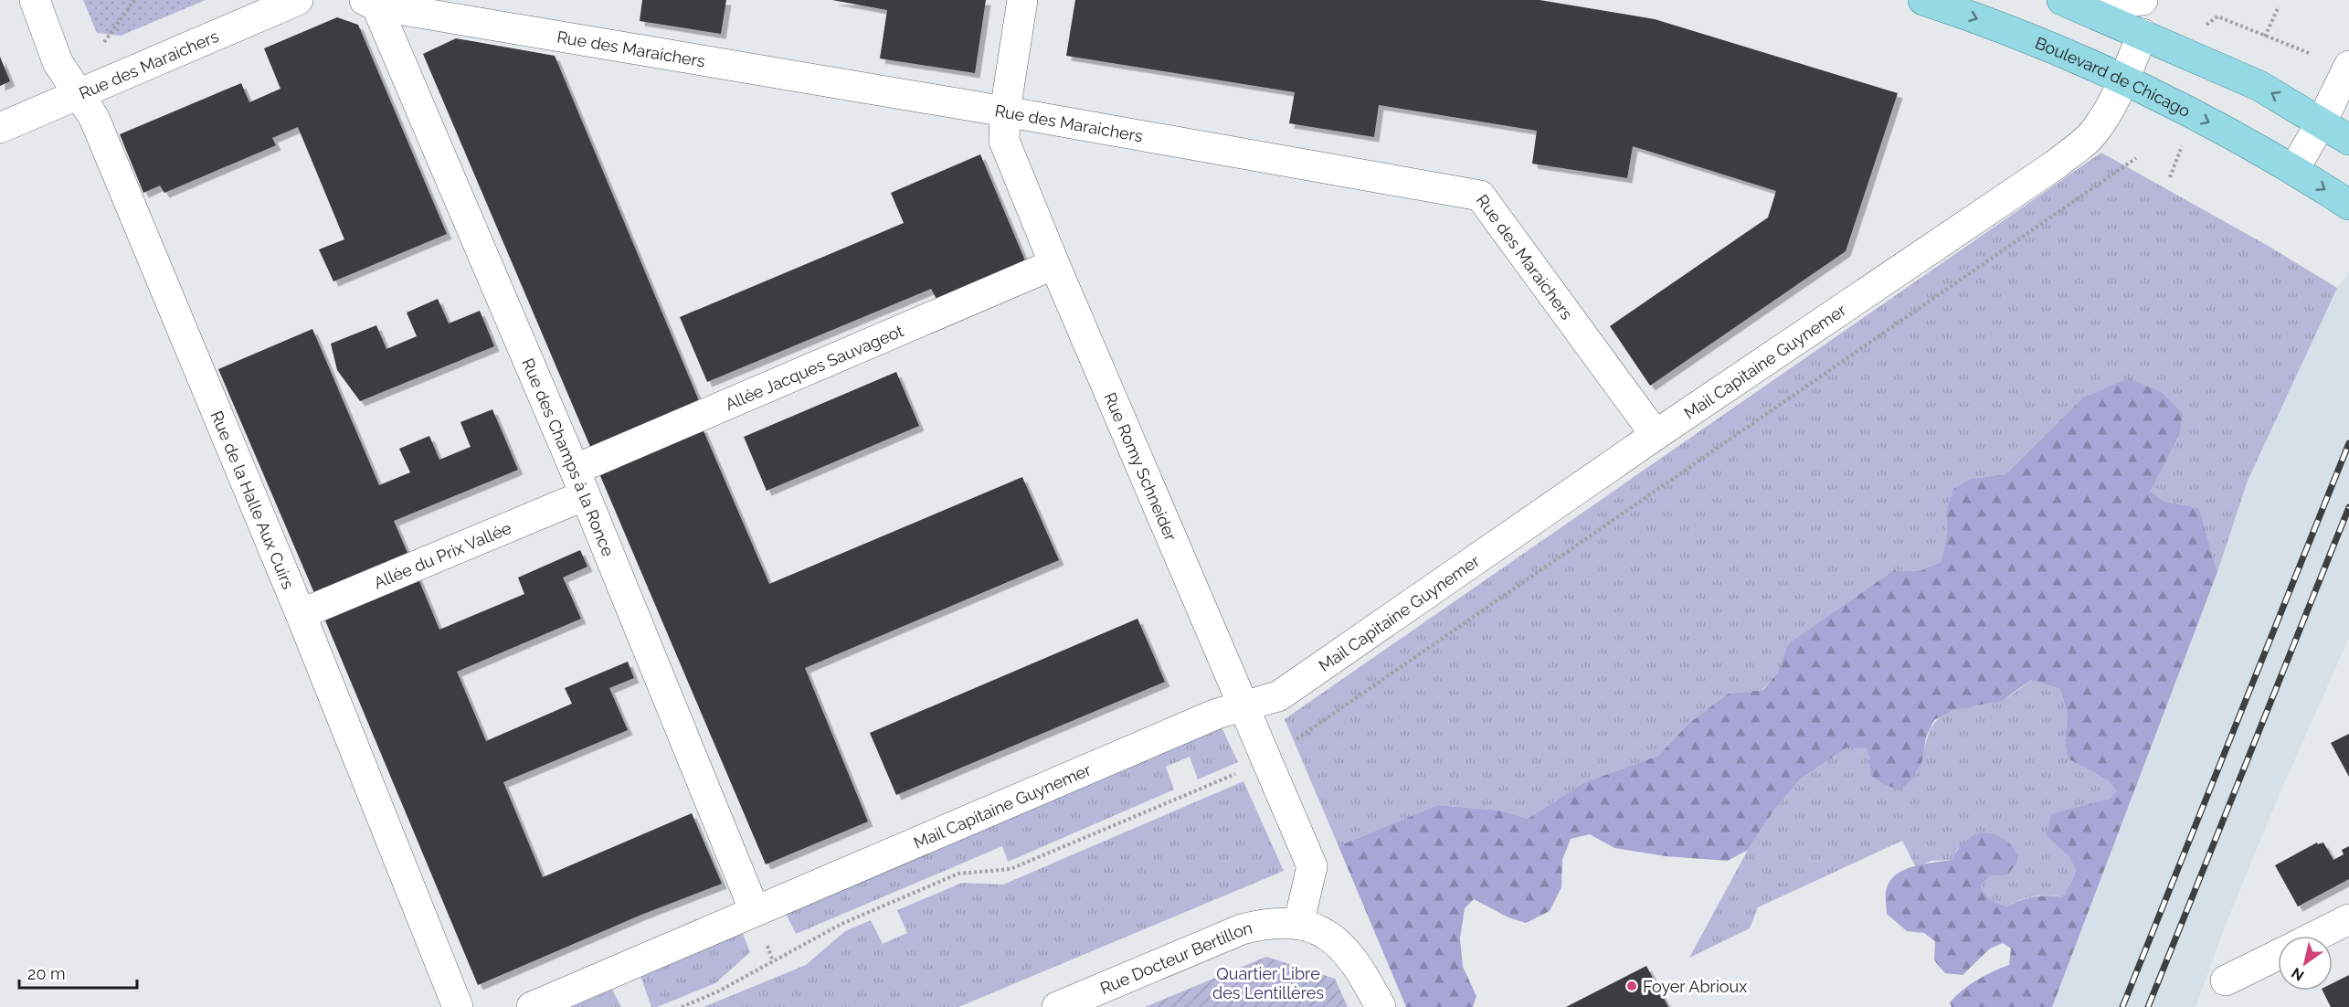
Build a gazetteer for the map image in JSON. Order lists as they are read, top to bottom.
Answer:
{
  "streets": {
    "main road": ["Boulevard de Chicago"],
    "street": [
      "Rue des Maraichers",
      "Mail Capitaine Guynemer",
      "Allée Jacques Sauvageot",
      "Rue des Champs à la Ronce",
      "Rue Romy Schneider",
      "Rue de la Halle Aux Cuirs",
      "Allée du Prix Vallée",
      "Rue Docteur Bertillon"
    ]
  },
  "crossings": [
    ["Rue des Maraichers", "Mail Capitaine Guynemer"],
    ["Rue des Maraichers", "Rue des Champs à la Ronce"],
    ["Rue des Maraichers", "Rue Romy Schneider"],
    ["Rue des Maraichers", "Rue de la Halle Aux Cuirs"],
    ["Boulevard de Chicago", "Mail Capitaine Guynemer"],
    ["Mail Capitaine Guynemer", "Rue des Champs à la Ronce"],
    ["Mail Capitaine Guynemer", "Rue Romy Schneider"],
    ["Allée Jacques Sauvageot", "Rue des Champs à la Ronce"],
    ["Allée Jacques Sauvageot", "Rue Romy Schneider"],
    ["Allée Jacques Sauvageot", "Allée du Prix Vallée"],
    ["Rue des Champs à la Ronce", "Allée du Prix Vallée"],
    ["Rue Romy Schneider", "Rue Docteur Bertillon"],
    ["Rue de la Halle Aux Cuirs", "Allée du Prix Vallée"]
  ],
  "parks": ["Quartier Libre des Lentillères"],
  "places": ["Foyer Abrioux"],
  "scale_bar": "20 m",
  "north": "bottom left"
}
